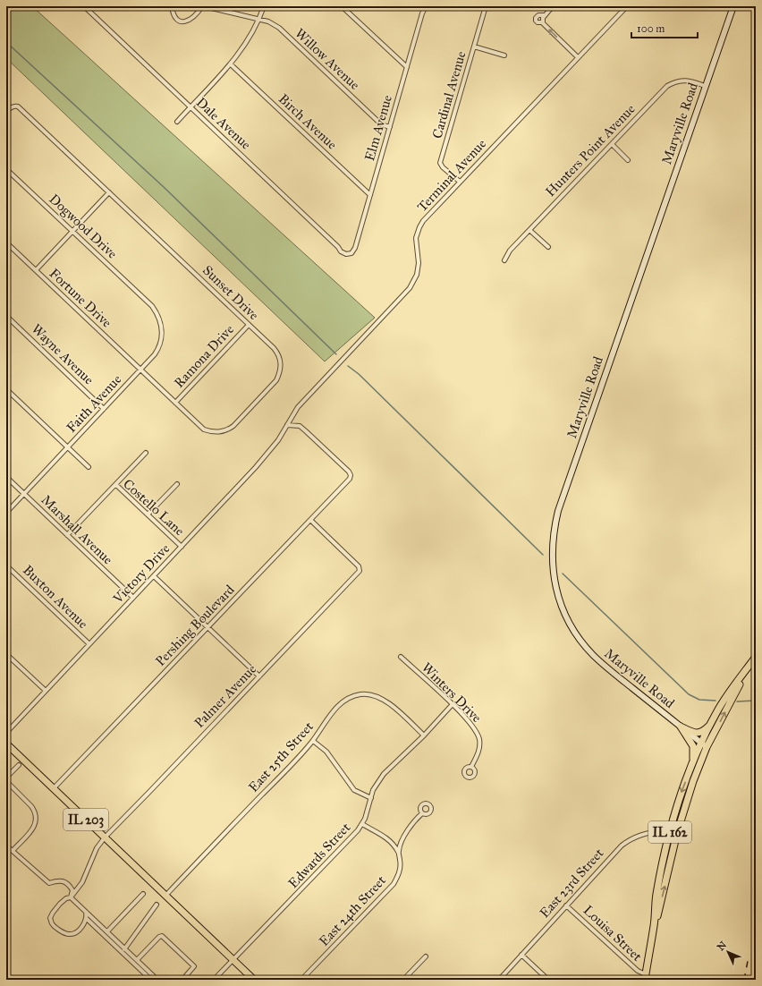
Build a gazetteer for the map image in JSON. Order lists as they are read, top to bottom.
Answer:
{
  "streets": {
    "main road": ["Maryville Road", "IL 203", "IL 162"],
    "street": [
      "Willow Avenue",
      "Cardinal Avenue",
      "Birch Avenue",
      "Dale Avenue",
      "Elm Avenue",
      "Hunters Point Avenue",
      "Terminal Avenue",
      "Dogwood Drive",
      "Sunset Drive",
      "Fortune Drive",
      "Wayne Avenue",
      "Ramona Drive",
      "Faith Avenue",
      "Costello Lane",
      "Marshall Avenue",
      "Victory Drive",
      "Buxton Avenue",
      "Pershing Boulevard",
      "Winters Drive",
      "Palmer Avenue",
      "East 25th Street",
      "Edwards Street",
      "East 23rd Street",
      "East 24th Street",
      "Louisa Street"
    ]
  },
  "crossings": [
    ["Willow Avenue", "Elm Avenue"],
    ["Cardinal Avenue", "Terminal Avenue"],
    ["Birch Avenue", "Elm Avenue"],
    ["Dale Avenue", "Elm Avenue"],
    ["Maryville Road", "Hunters Point Avenue"],
    ["Maryville Road", "IL 162"],
    ["Terminal Avenue", "Victory Drive"],
    ["Terminal Avenue", "Pershing Boulevard"],
    ["Dogwood Drive", "Faith Avenue"],
    ["Sunset Drive", "Fortune Drive"],
    ["Sunset Drive", "Ramona Drive"],
    ["Sunset Drive", "Faith Avenue"],
    ["Fortune Drive", "Faith Avenue"],
    ["Wayne Avenue", "Faith Avenue"],
    ["Faith Avenue", "Marshall Avenue"],
    ["Costello Lane", "Marshall Avenue"],
    ["Costello Lane", "Victory Drive"],
    ["Marshall Avenue", "Victory Drive"],
    ["Victory Drive", "Buxton Avenue"],
    ["Victory Drive", "Pershing Boulevard"],
    ["Pershing Boulevard", "Palmer Avenue"],
    ["Pershing Boulevard", "IL 203"],
    ["Winters Drive", "Edwards Street"],
    ["Palmer Avenue", "IL 203"],
    ["East 25th Street", "IL 203"],
    ["East 25th Street", "Edwards Street"],
    ["IL 203", "Edwards Street"],
    ["IL 162", "East 23rd Street"],
    ["IL 162", "Louisa Street"],
    ["East 23rd Street", "Louisa Street"]
  ],
  "scale_bar": "100 m",
  "north": "top left"
}
